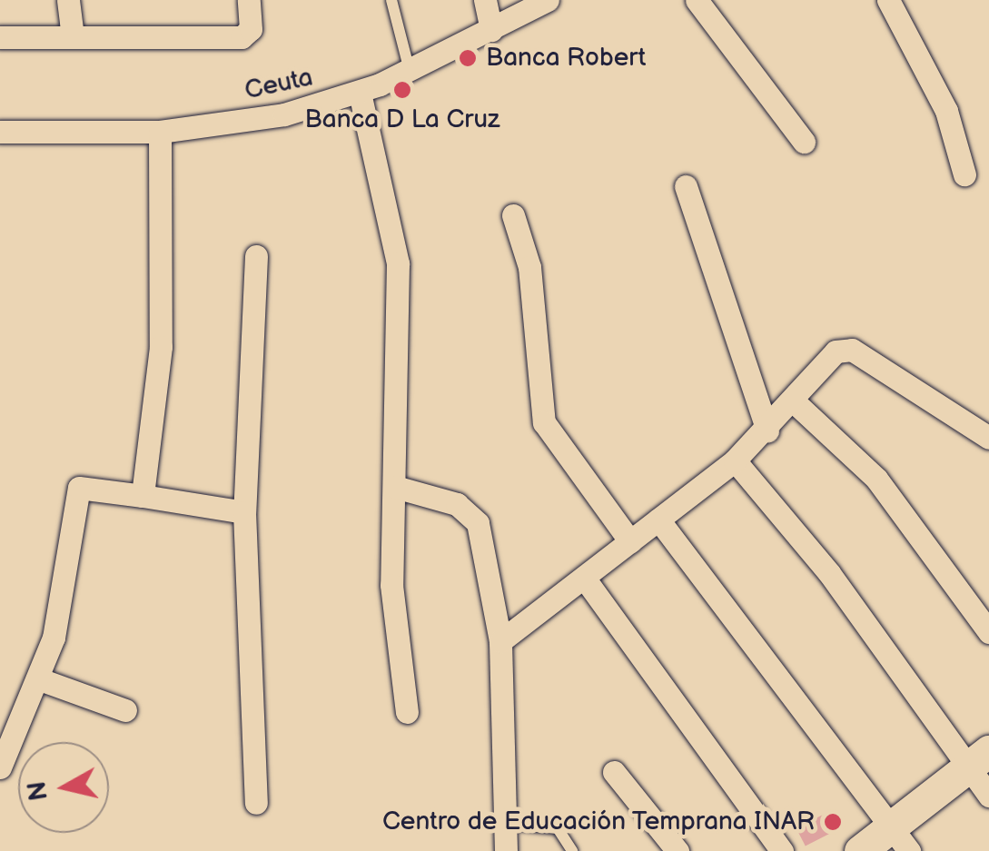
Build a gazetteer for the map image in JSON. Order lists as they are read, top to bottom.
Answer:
{
  "streets": {
    "street": ["Ceuta"]
  },
  "places": ["Banca Robert", "Banca D La Cruz", "Centro de Educación Temprana INAR"],
  "north": "left"
}
